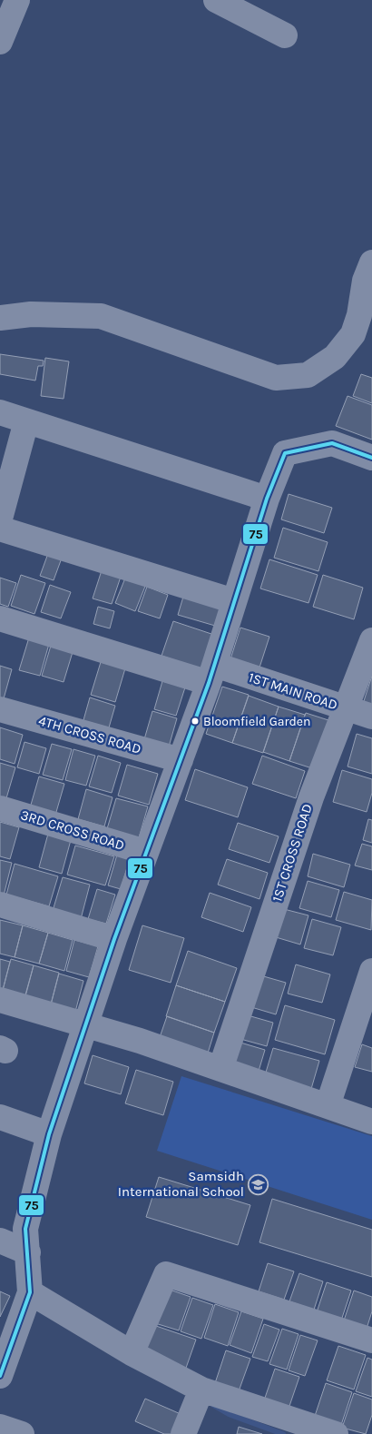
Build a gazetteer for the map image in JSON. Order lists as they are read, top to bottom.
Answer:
{
  "streets": {
    "street": [
      "1ST MAIN ROAD",
      "4TH CROSS ROAD",
      "3RD CROSS ROAD",
      "1ST CROSS ROAD"
    ]
  },
  "crossings": [
    ["1ST MAIN ROAD", "1ST CROSS ROAD"]
  ],
  "places": {
    "other": ["Bloomfield Garden"],
    "school or university": ["Samsidh International School"]
  },
  "lines": ["transit line 75"]
}
